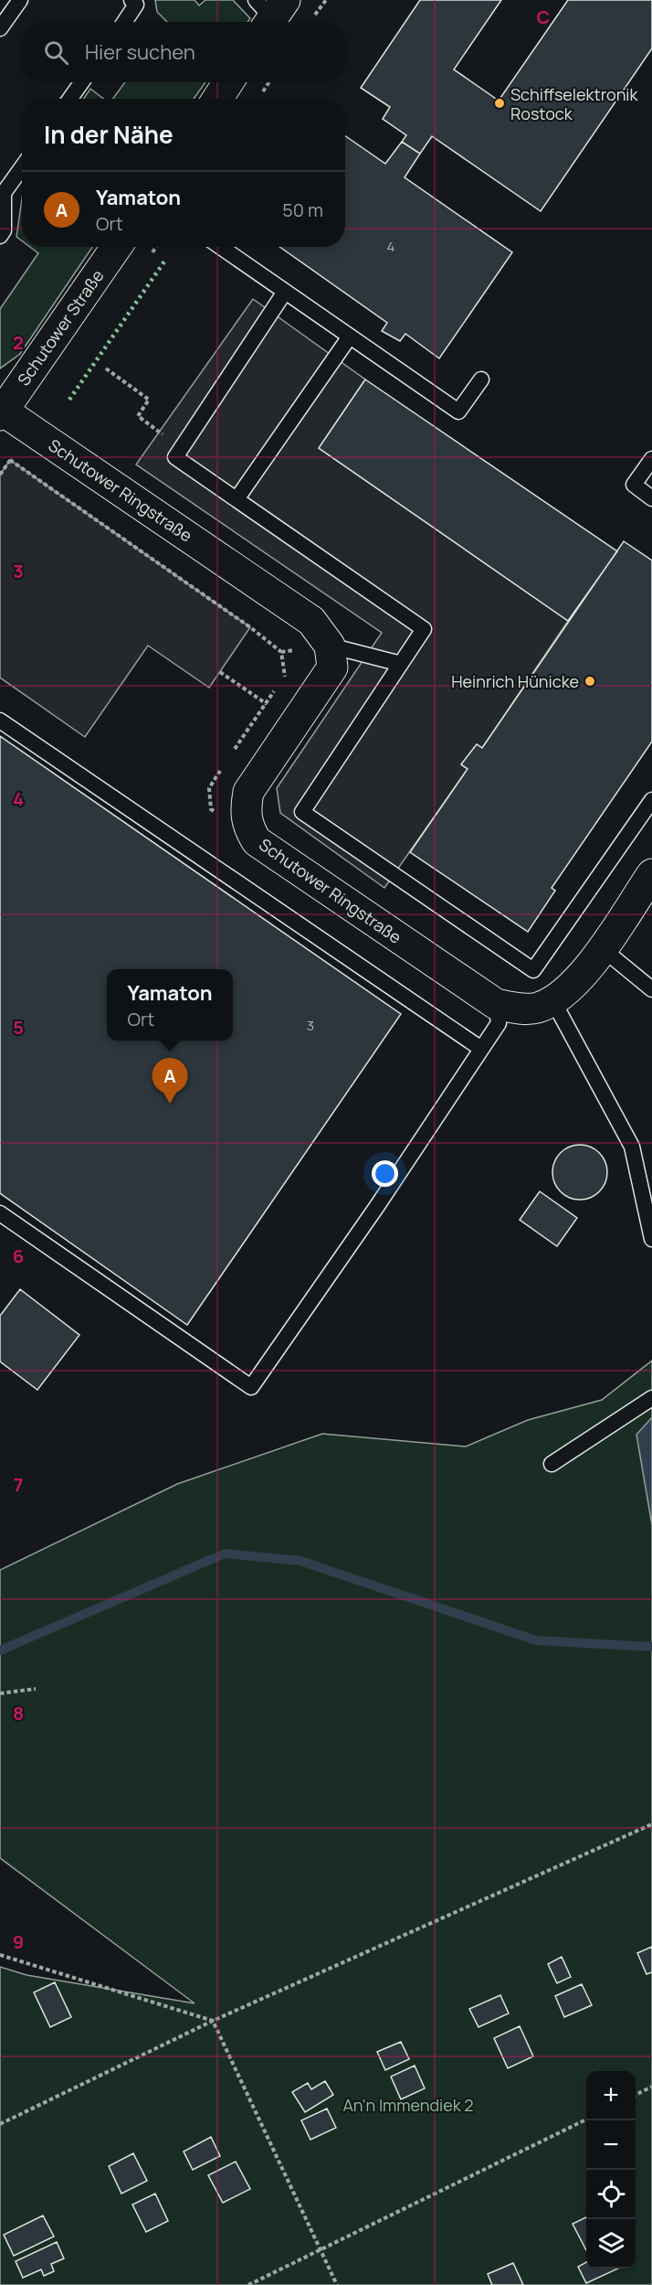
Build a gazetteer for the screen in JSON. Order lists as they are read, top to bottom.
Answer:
{
  "streets": {
    "street": ["Schutower Straße", "Schutower Ringstraße"]
  },
  "crossings": [
    ["Schutower Straße", "Schutower Ringstraße"]
  ],
  "parks": ["An'n Immendiek 2"],
  "places": ["Schiffselektronik Rostock", "Heinrich Hünicke"],
  "house_numbers": ["4", "3"],
  "page": {
    "search": "Hier suchen",
    "heading": "In der Nähe",
    "list": [
      {
        "mark": "A",
        "name": "Yamaton",
        "note": "Ort",
        "value": "50 m"
      }
    ],
    "popup": ["Yamaton", "Ort"],
    "pins": "A",
    "map_buttons": ["+", "−"]
  },
  "grid": {
    "columns": ["C"],
    "rows": [
      "2",
      "3",
      "4",
      "5",
      "6",
      "7",
      "8",
      "9"
    ]
  }
}
